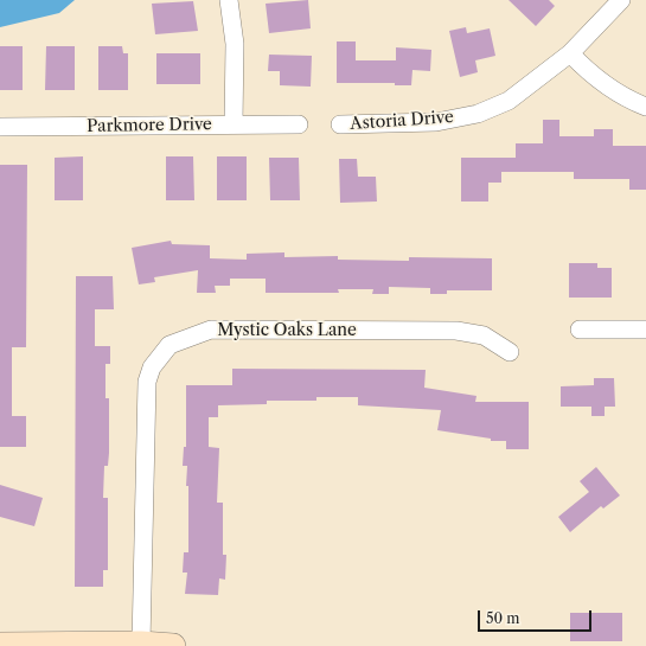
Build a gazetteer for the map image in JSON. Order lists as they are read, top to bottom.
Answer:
{
  "streets": {
    "street": ["Astoria Drive", "Parkmore Drive", "Mystic Oaks Lane"]
  },
  "scale_bar": "50 m"
}
